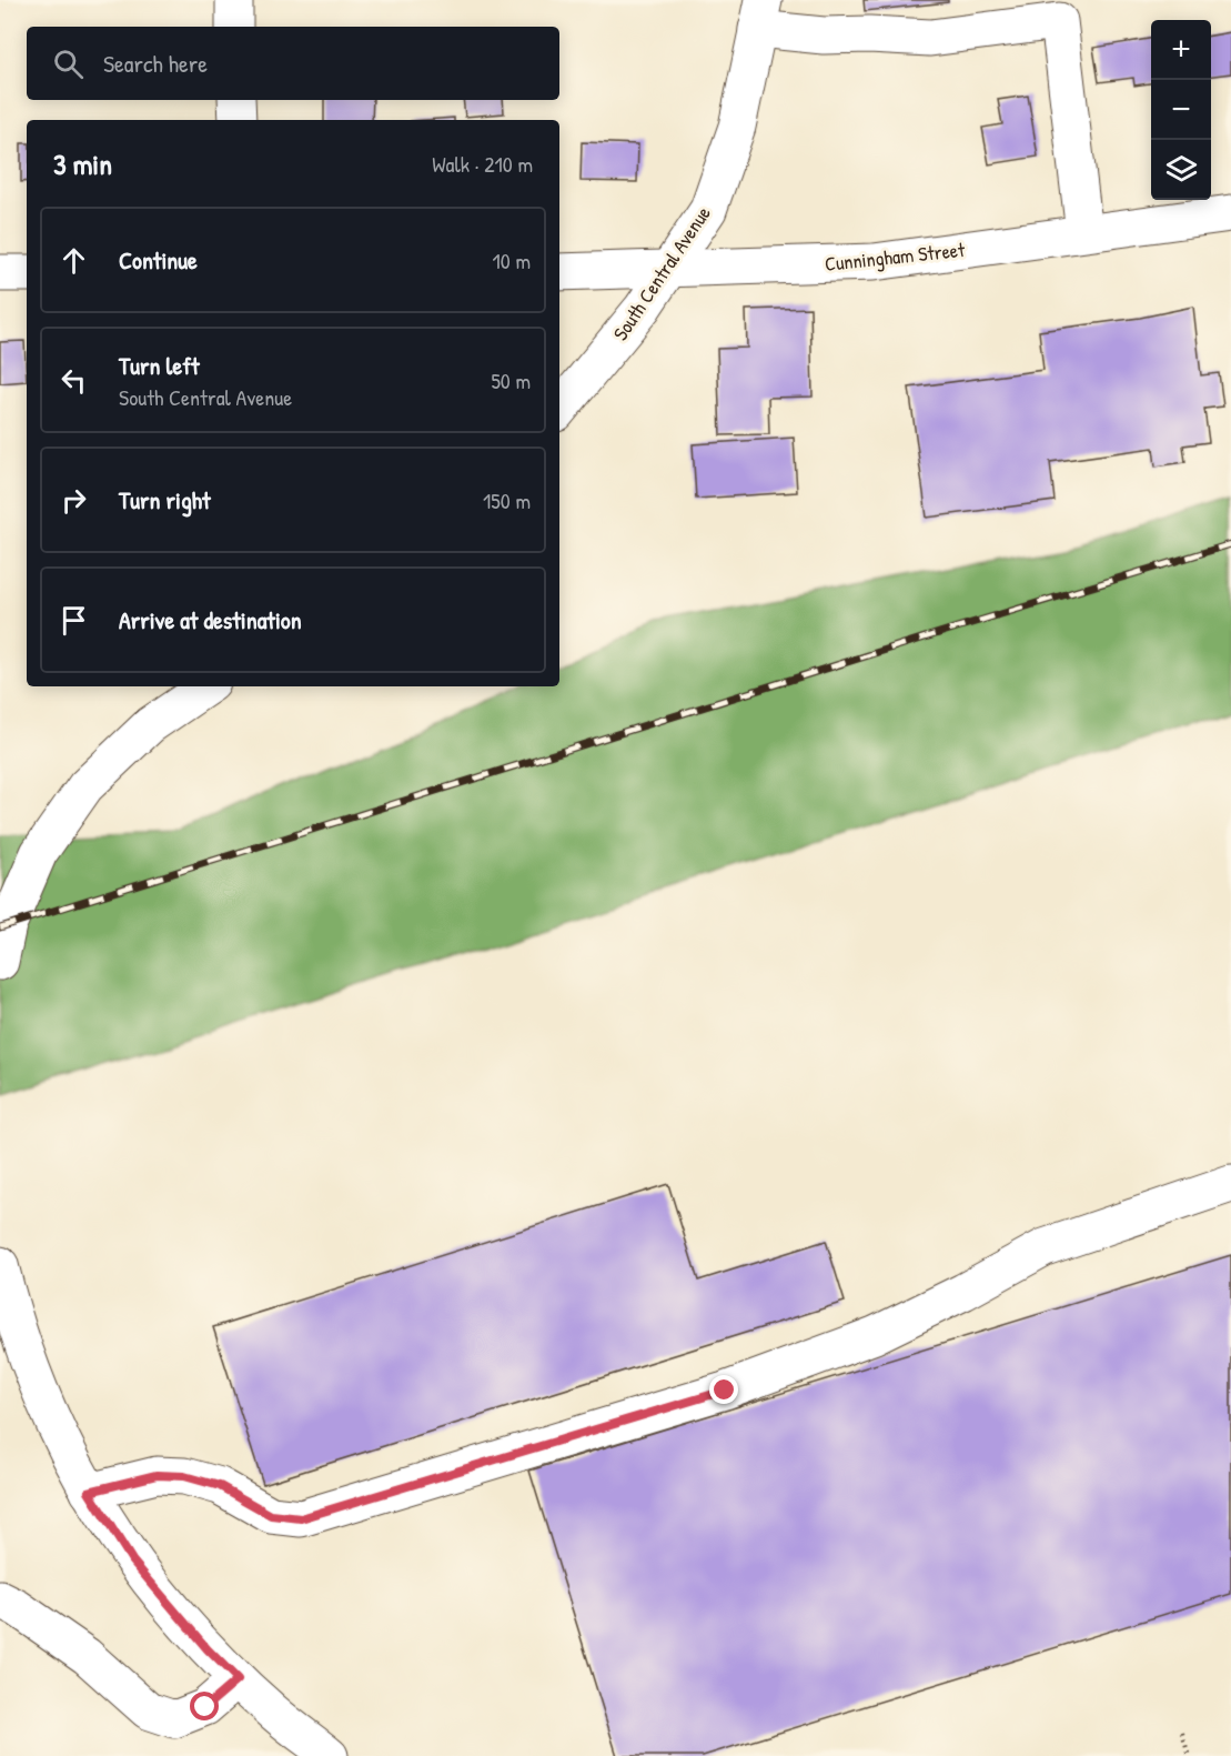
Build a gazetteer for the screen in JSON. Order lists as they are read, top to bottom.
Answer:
{
  "streets": {
    "main road": ["Cunningham Street", "South Central Avenue"]
  },
  "crossings": [
    ["Cunningham Street", "South Central Avenue"]
  ],
  "page": {
    "map_buttons": ["+", "−"],
    "search": "Search here",
    "heading": ["3 min", "Walk · 210 m"],
    "list": [
      ["Continue", "10 m"],
      ["Turn left", "South Central Avenue", "50 m"],
      ["Turn right", "150 m"],
      "Arrive at destination"
    ]
  }
}
